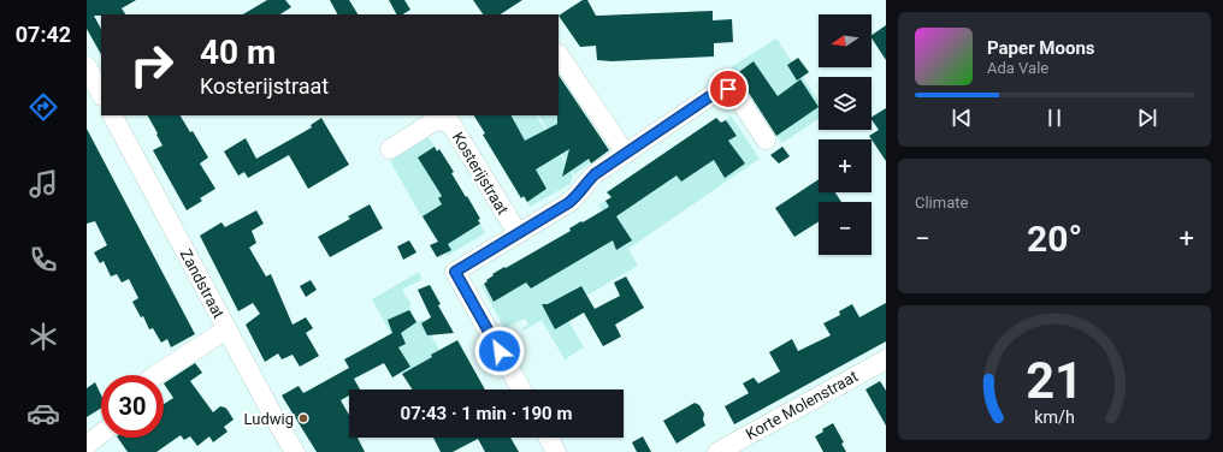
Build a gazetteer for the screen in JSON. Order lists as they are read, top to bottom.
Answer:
{
  "streets": {
    "street": ["Kosterijstraat", "Zandstraat", "Korte Molenstraat"]
  },
  "places": ["Ludwig"],
  "north": "left",
  "page": {
    "tabs": "07:42",
    "map_buttons": ["+", "−"],
    "turn": ["40 m", "Kosterijstraat"],
    "song": ["Paper Moons", "Ada Vale"],
    "tile": "Climate",
    "heat": ["−", "20°", "+"],
    "limit": "30",
    "trip": "07:43 · 1 min · 190 m",
    "gauge": ["21", "km/h"]
  }
}
